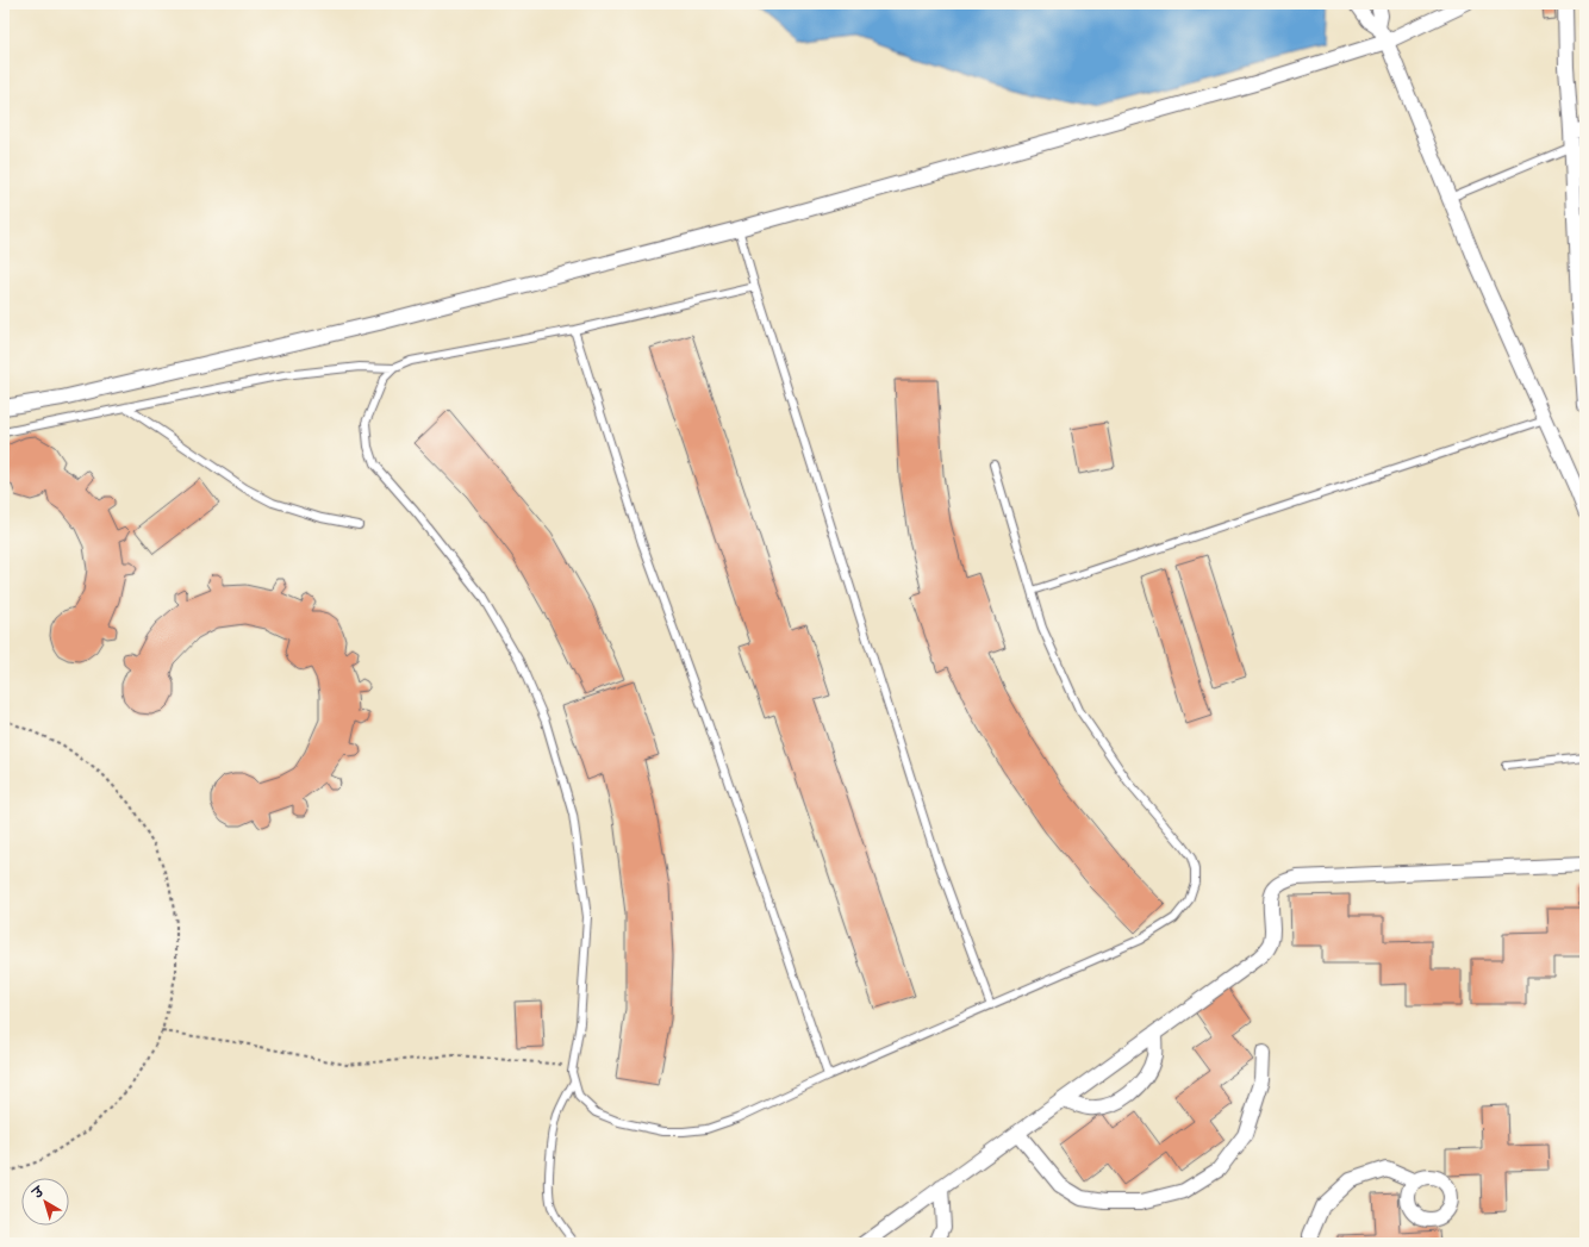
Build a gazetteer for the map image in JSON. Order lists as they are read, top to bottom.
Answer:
{
  "north": "top left"
}
